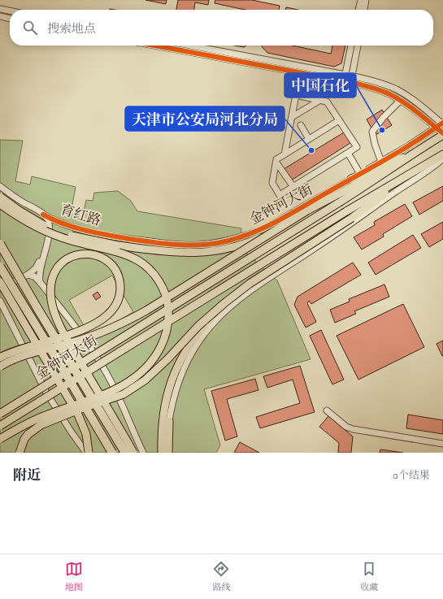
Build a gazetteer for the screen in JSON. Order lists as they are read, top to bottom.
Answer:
{
  "streets": {
    "main road": ["金钟河大街"],
    "street": ["育红路"]
  },
  "crossings": [
    ["金钟河大街", "育红路"]
  ],
  "places": ["中国石化", "天津市公安局河北分局"],
  "page": {
    "search": "搜索地点",
    "heading": ["附近", "0个结果"],
    "nav": ["地图", "路线", "收藏"]
  }
}
